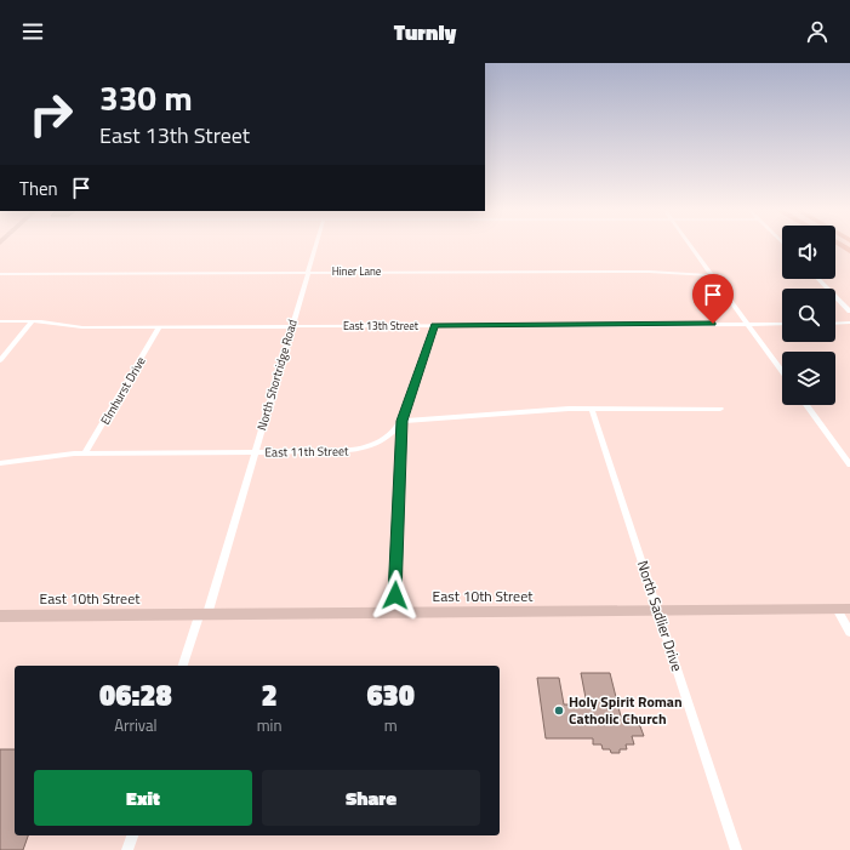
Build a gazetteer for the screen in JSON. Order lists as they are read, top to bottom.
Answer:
{
  "streets": {
    "main road": ["East 10th Street"],
    "street": [
      "Hiner Lane",
      "East 13th Street",
      "North Shortridge Road",
      "Elmhurst Drive",
      "East 11th Street",
      "North Sadlier Drive"
    ]
  },
  "crossings": [
    ["Hiner Lane", "North Shortridge Road"],
    ["East 13th Street", "North Shortridge Road"],
    ["East 13th Street", "Elmhurst Drive"],
    ["North Shortridge Road", "East 11th Street"],
    ["North Shortridge Road", "East 10th Street"],
    ["Elmhurst Drive", "East 11th Street"],
    ["East 10th Street", "North Sadlier Drive"]
  ],
  "places": ["Holy Spirit Roman Catholic Church"],
  "page": {
    "header": "Turnly",
    "turn": ["330 m", "East 13th Street"],
    "then": "Then",
    "eta": [
      "06:28",
      "Arrival",
      "2",
      "min",
      "630",
      "m"
    ],
    "buttons": ["Exit", "Share"]
  }
}
